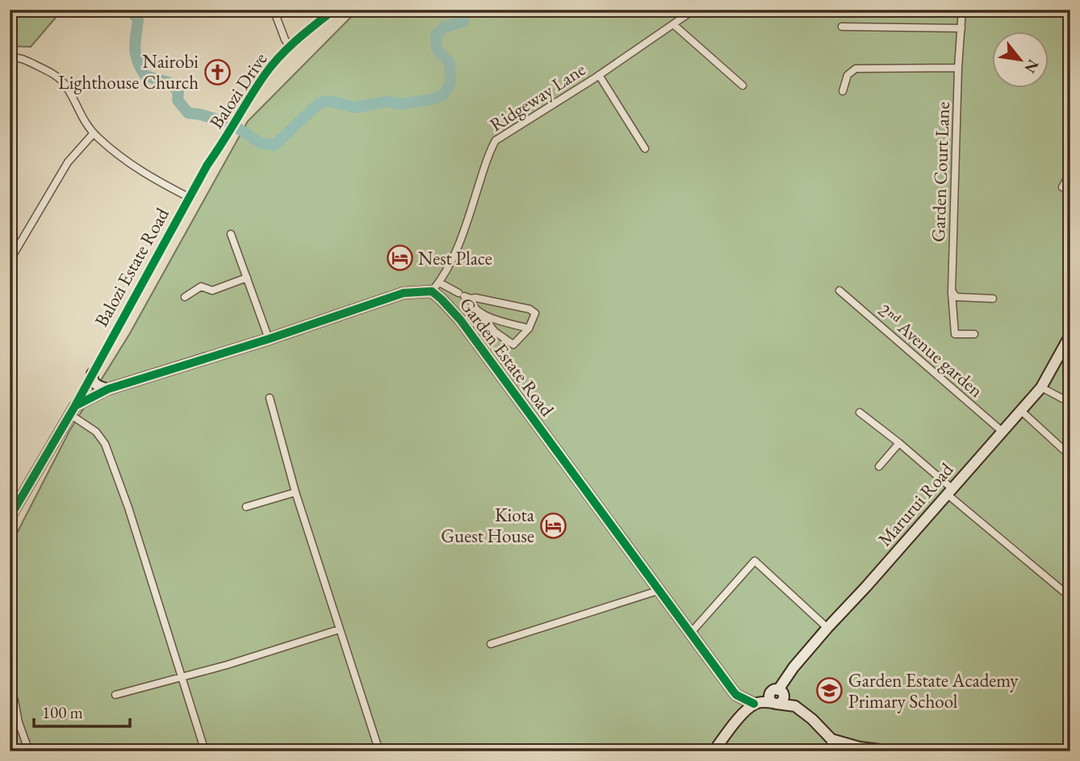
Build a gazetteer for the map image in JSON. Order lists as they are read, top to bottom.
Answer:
{
  "streets": {
    "street": [
      "Balozi Drive",
      "Ridgeway Lane",
      "Garden Court Lane",
      "Balozi Estate Road",
      "2ⁿᵈ Avenue garden",
      "Garden Estate Road",
      "Marurui Road"
    ]
  },
  "crossings": [
    ["Balozi Drive", "Balozi Estate Road"],
    ["Ridgeway Lane", "Garden Estate Road"],
    ["Balozi Estate Road", "Garden Estate Road"],
    ["2ⁿᵈ Avenue garden", "Marurui Road"],
    ["Garden Estate Road", "Marurui Road"]
  ],
  "places": {
    "church": ["Nairobi Lighthouse Church"],
    "hotel": ["Nest Place", "Kiota Guest House"],
    "school or university": ["Garden Estate Academy Primary School"]
  },
  "scale_bar": "100 m",
  "north": "bottom right"
}
